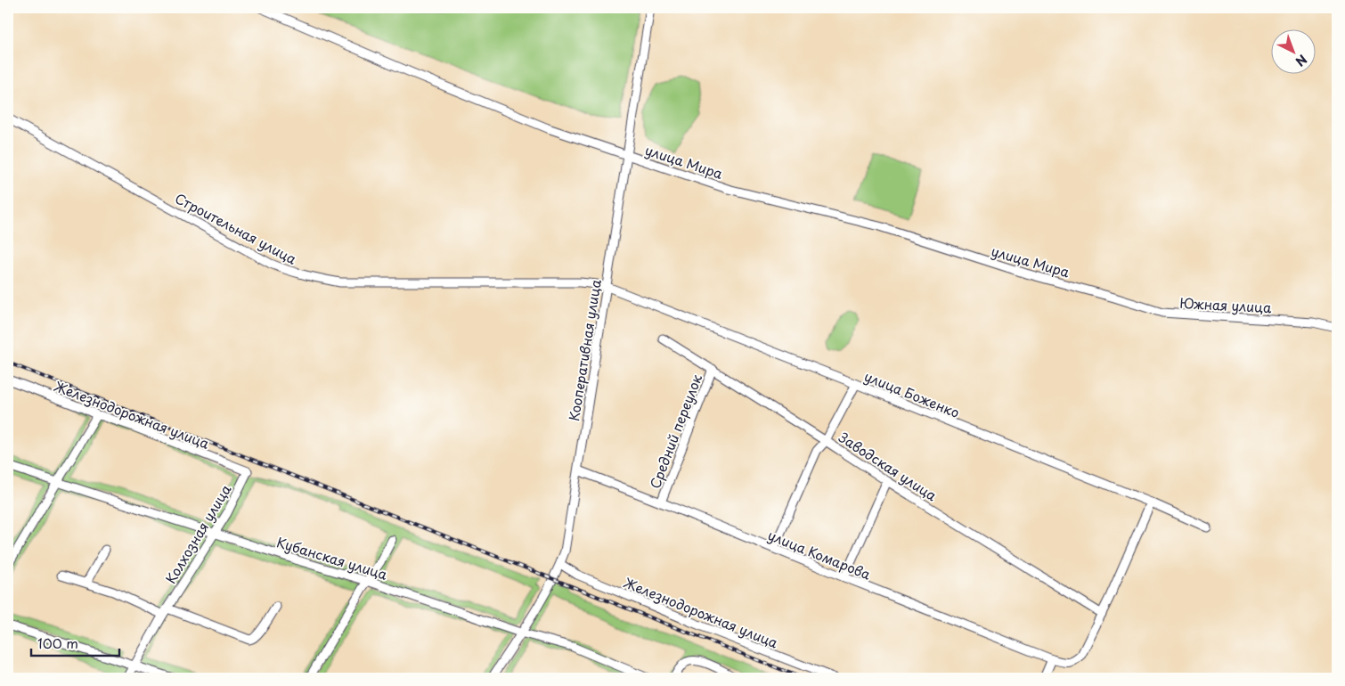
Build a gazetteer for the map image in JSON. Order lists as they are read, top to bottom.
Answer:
{
  "streets": {
    "street": [
      "улица Мира",
      "Строительная улица",
      "Южная улица",
      "Кооперативная улица",
      "улица Боженко",
      "Железнодорожная улица",
      "Средний переулок",
      "Заводская улица",
      "Колхозная улица",
      "улица Комарова",
      "Кубанская улица"
    ]
  },
  "crossings": [
    ["улица Мира", "Южная улица"],
    ["улица Мира", "Кооперативная улица"],
    ["Строительная улица", "Кооперативная улица"],
    ["Строительная улица", "улица Боженко"],
    ["Кооперативная улица", "улица Боженко"],
    ["Кооперативная улица", "Железнодорожная улица"],
    ["Кооперативная улица", "улица Комарова"],
    ["Кооперативная улица", "Кубанская улица"],
    ["Железнодорожная улица", "Колхозная улица"],
    ["Средний переулок", "Заводская улица"],
    ["Средний переулок", "улица Комарова"],
    ["Заводская улица", "улица Комарова"],
    ["Колхозная улица", "Кубанская улица"]
  ],
  "scale_bar": "100 m",
  "north": "bottom right"
}
